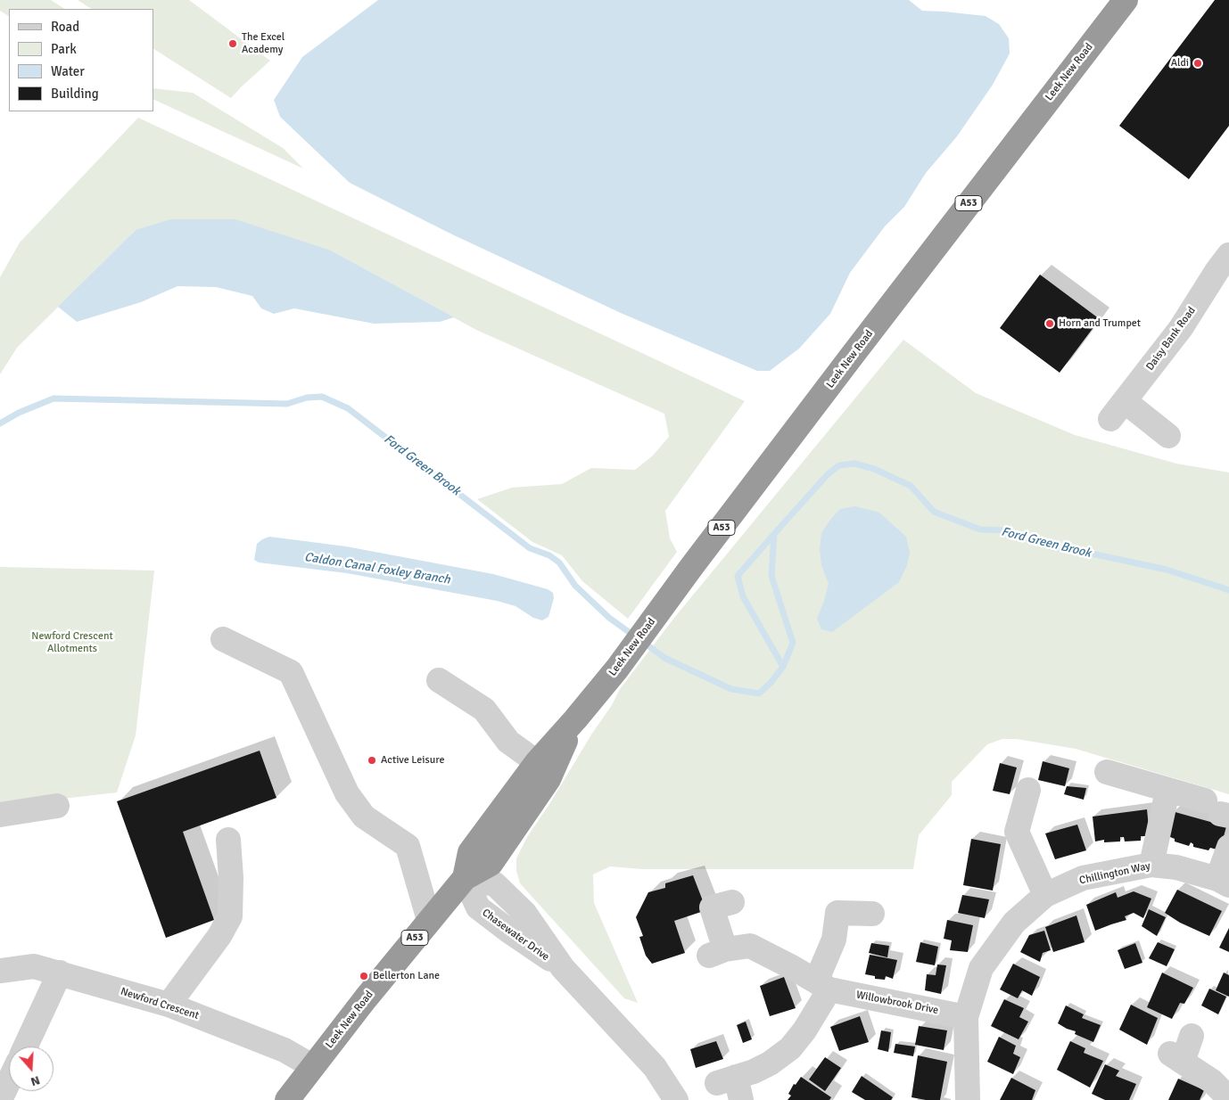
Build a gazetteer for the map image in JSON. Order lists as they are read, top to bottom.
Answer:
{
  "streets": {
    "highway": ["Leek New Road", "A53"],
    "street": [
      "Daisy Bank Road",
      "Chillington Way",
      "Chasewater Drive",
      "Willowbrook Drive",
      "Newford Crescent"
    ]
  },
  "crossings": [
    ["Leek New Road", "Chasewater Drive"],
    ["Leek New Road", "Newford Crescent"],
    ["Chillington Way", "Willowbrook Drive"]
  ],
  "water": ["Ford Green Brook", "Caldon Canal Foxley Branch"],
  "parks": ["Newford Crescent Allotments"],
  "places": [
    "The Excel Academy",
    "Aldi",
    "Horn and Trumpet",
    "Active Leisure",
    "Bellerton Lane"
  ],
  "legend": [
    "Road",
    "Park",
    "Water",
    "Building"
  ],
  "north": "bottom"
}
